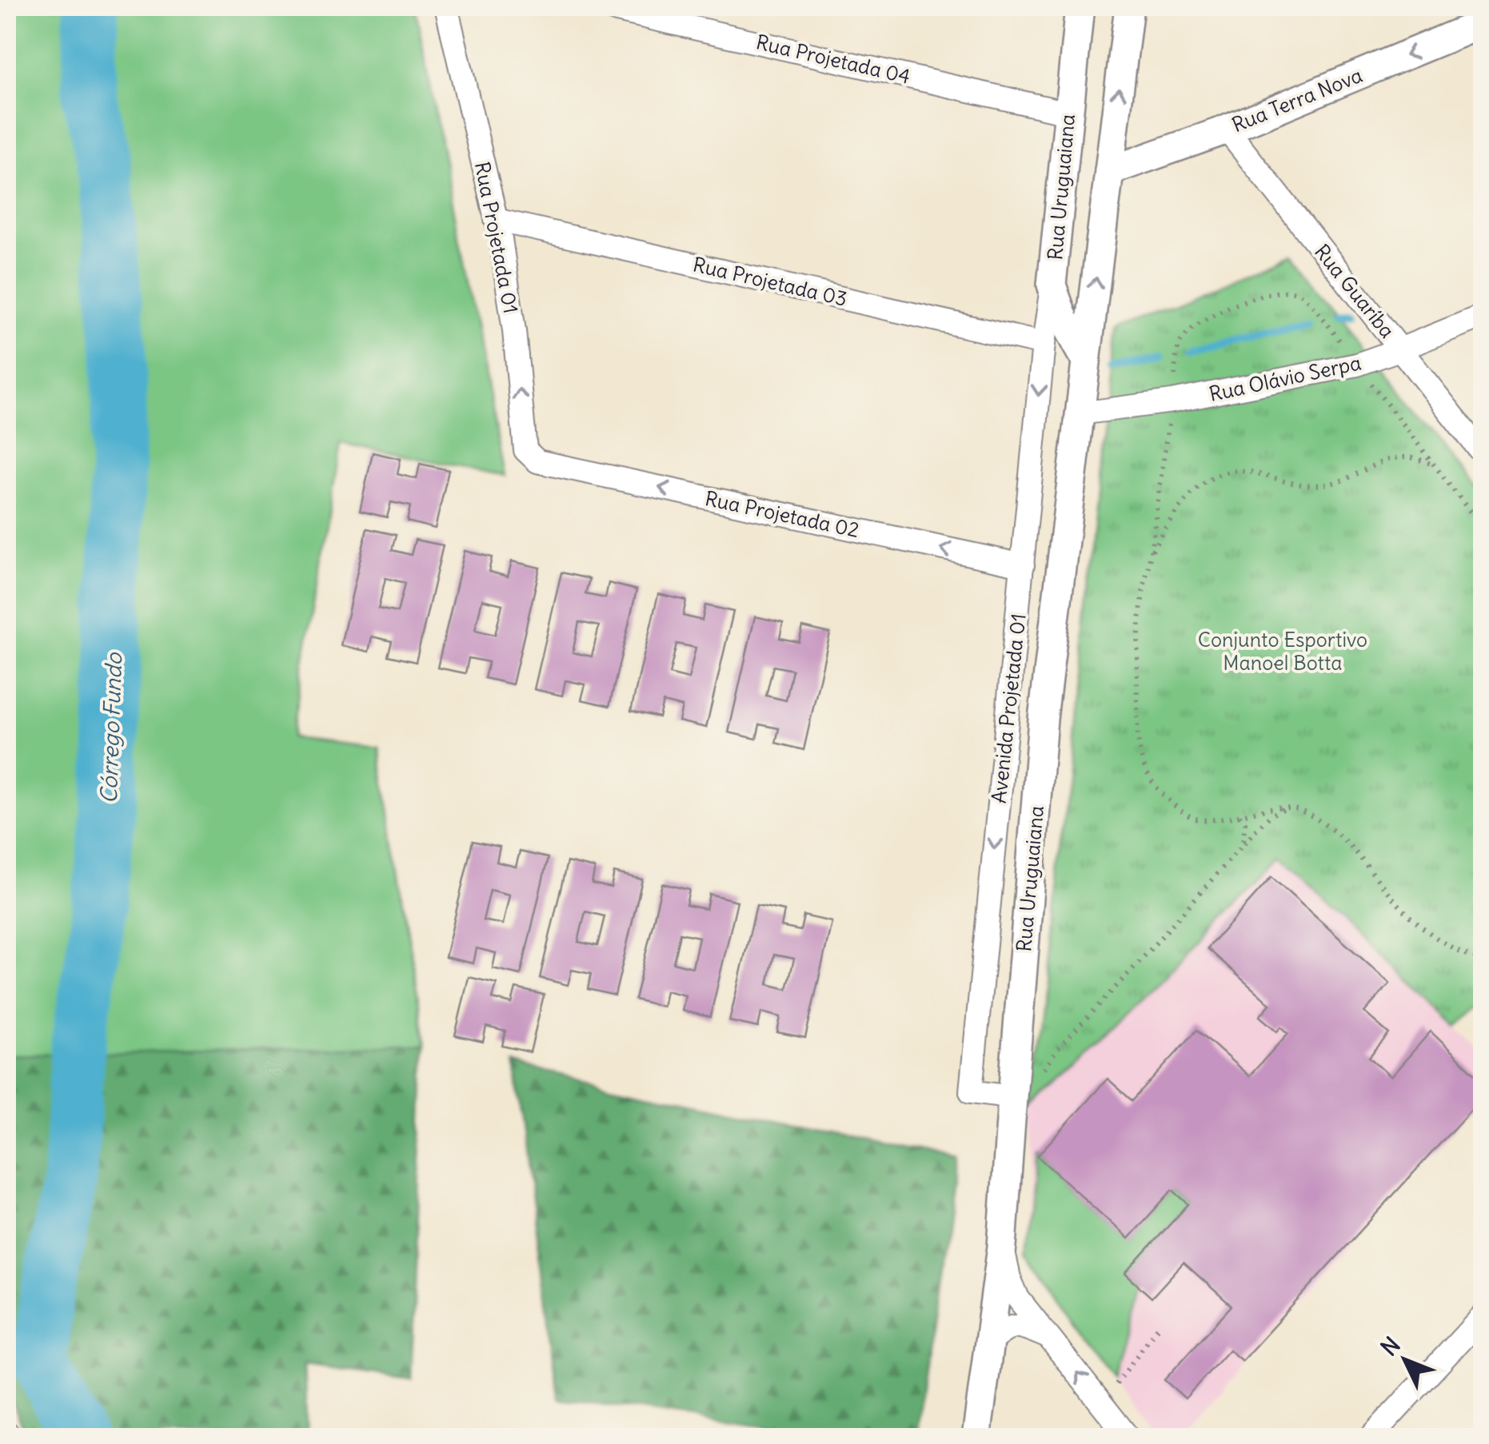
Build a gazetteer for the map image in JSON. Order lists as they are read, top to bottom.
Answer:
{
  "streets": {
    "street": [
      "Rua Projetada 04",
      "Rua Terra Nova",
      "Rua Uruguaiana",
      "Rua Projetada 01",
      "Rua Projetada 03",
      "Rua Guaríba",
      "Rua Olávio Serpa",
      "Rua Projetada 02",
      "Avenida Projetada 01"
    ]
  },
  "crossings": [
    ["Rua Projetada 04", "Rua Uruguaiana"],
    ["Rua Terra Nova", "Rua Uruguaiana"],
    ["Rua Terra Nova", "Rua Guaríba"],
    ["Rua Uruguaiana", "Rua Olávio Serpa"],
    ["Rua Uruguaiana", "Avenida Projetada 01"],
    ["Rua Projetada 01", "Rua Projetada 03"],
    ["Rua Projetada 01", "Rua Projetada 02"],
    ["Rua Projetada 03", "Avenida Projetada 01"],
    ["Rua Guaríba", "Rua Olávio Serpa"],
    ["Rua Projetada 02", "Avenida Projetada 01"]
  ],
  "one_way": [
    "Rua Terra Nova",
    "Rua Projetada 01",
    "Rua Projetada 02",
    "Avenida Projetada 01"
  ],
  "water": ["Córrego Fundo"],
  "parks": ["Conjunto Esportivo Manoel Botta"],
  "north": "top left"
}
